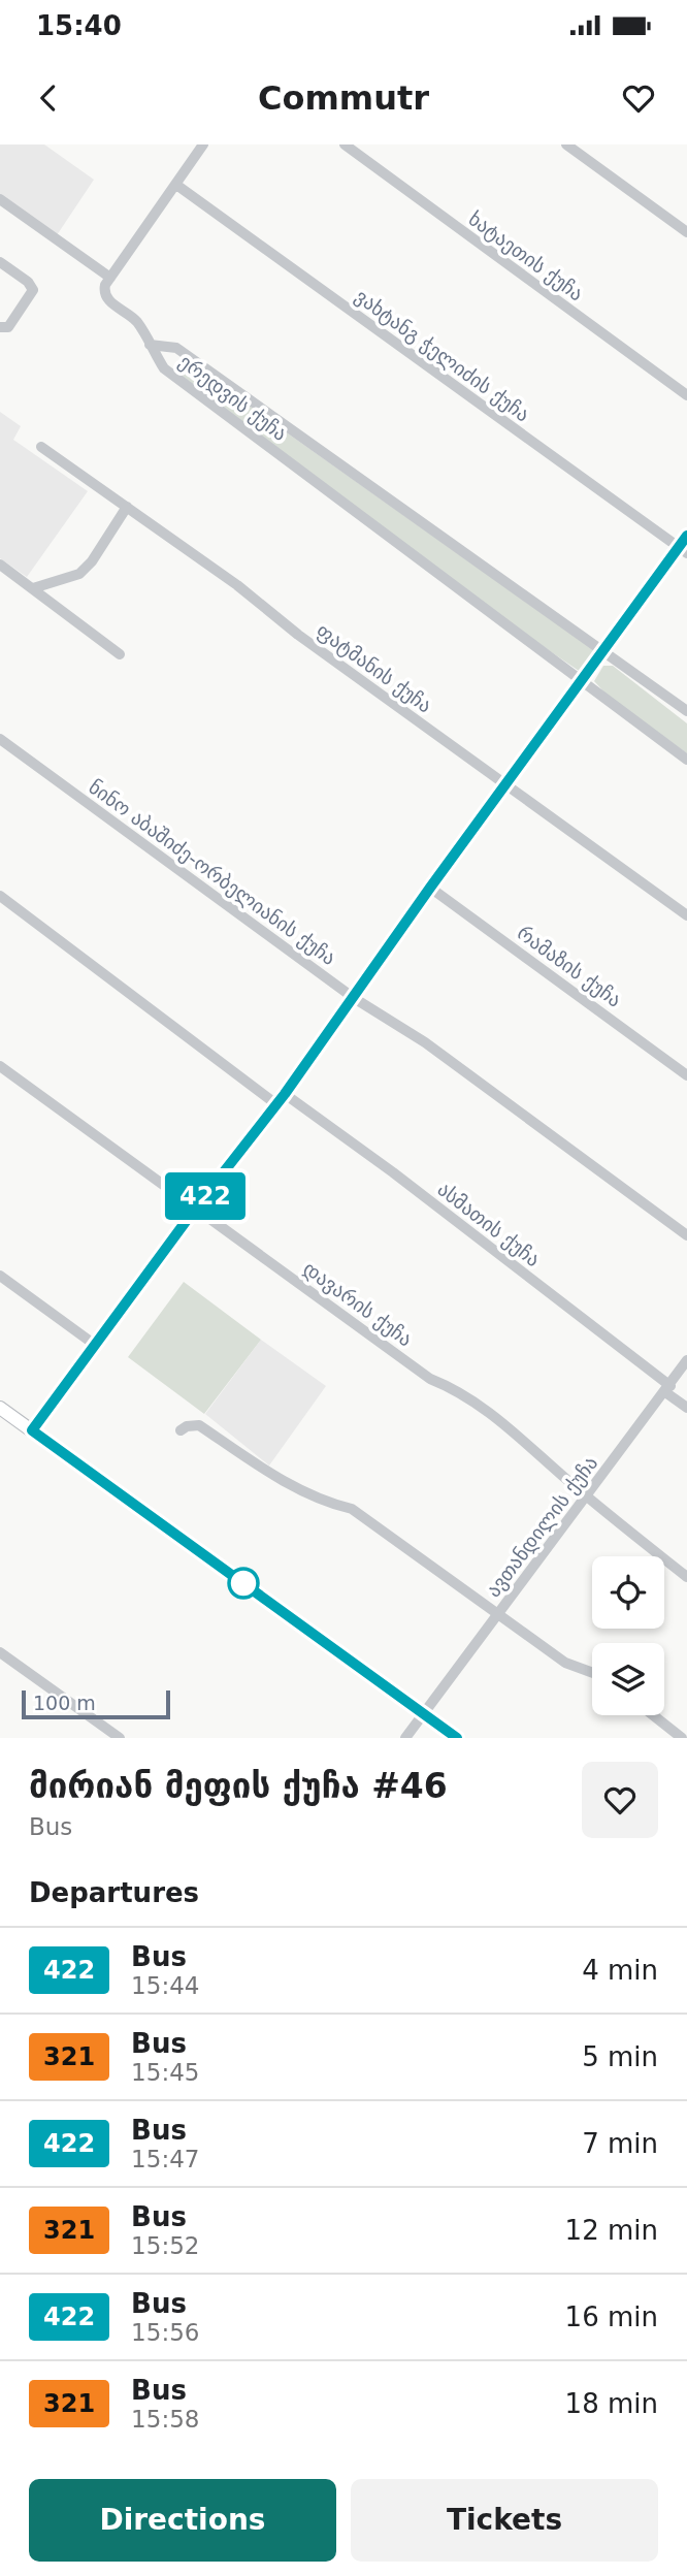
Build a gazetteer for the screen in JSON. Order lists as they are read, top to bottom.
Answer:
{
  "streets": {
    "street": [
      "ხატაეთის ქუჩა",
      "ვახტანგ ჭელიძის ქუჩა",
      "ერედვის ქუჩა",
      "ფატმანის ქუჩა",
      "ნინო აბაშიძე-ორბელიანის ქუჩა",
      "რამაზის ქუჩა",
      "ასმათის ქუჩა",
      "დავარის ქუჩა",
      "ავთანდილის ქუჩა"
    ]
  },
  "crossings": [
    ["ასმათის ქუჩა", "ავთანდილის ქუჩა"],
    ["დავარის ქუჩა", "ავთანდილის ქუჩა"]
  ],
  "lines": ["bus line 422"],
  "scale_bar": "100 m",
  "page": {
    "status": "15:40",
    "header": "Commutr",
    "on_map": "422",
    "scale": "100 m",
    "heading": [
      ["მირიან მეფის ქუჩა #46", "Bus"],
      "Departures"
    ],
    "list": [
      {
        "mark": "422",
        "name": "Bus",
        "note": "15:44",
        "value": "4 min"
      },
      {
        "mark": "321",
        "name": "Bus",
        "note": "15:45",
        "value": "5 min"
      },
      {
        "mark": "422",
        "name": "Bus",
        "note": "15:47",
        "value": "7 min"
      },
      {
        "mark": "321",
        "name": "Bus",
        "note": "15:52",
        "value": "12 min"
      },
      {
        "mark": "422",
        "name": "Bus",
        "note": "15:56",
        "value": "16 min"
      },
      {
        "mark": "321",
        "name": "Bus",
        "note": "15:58",
        "value": "18 min"
      }
    ],
    "buttons": ["Directions", "Tickets"]
  }
}
